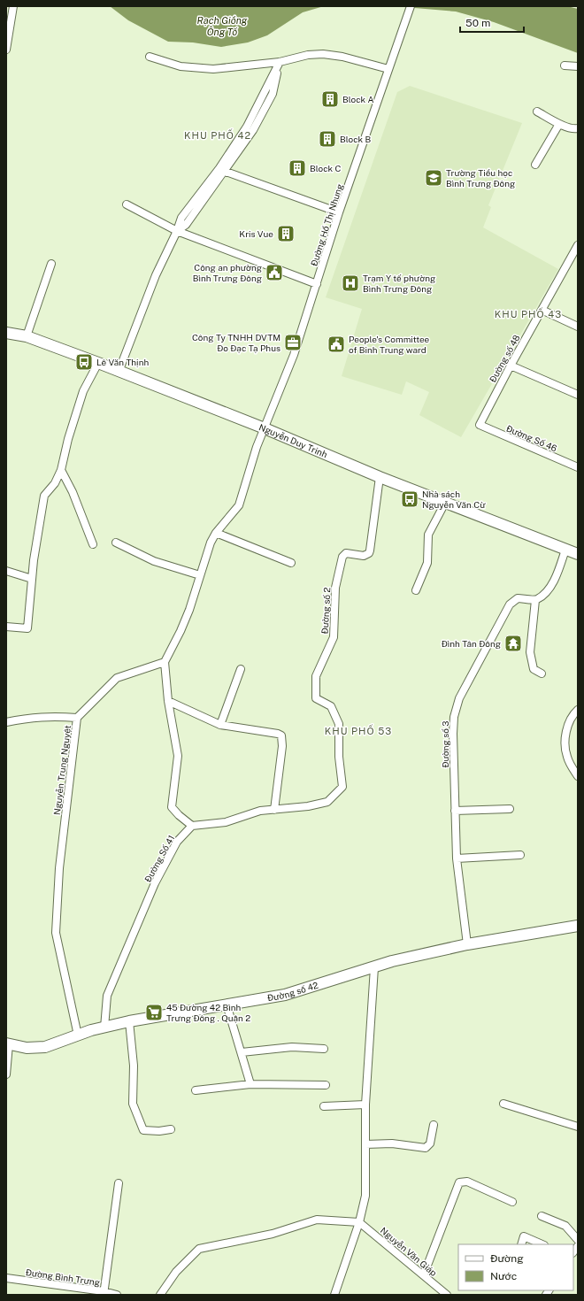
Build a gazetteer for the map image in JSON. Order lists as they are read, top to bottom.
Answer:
{
  "streets": {
    "main road": ["Nguyễn Duy Trinh", "Đường số 42"],
    "street": [
      "Đường Hồ Thị Nhung",
      "Đường số 48",
      "Đường Số 46",
      "Đường số 2",
      "Đường số 3",
      "Nguyễn Trung Nguyệt",
      "Đường Số 41",
      "Nguyễn Văn Giáp",
      "Đường Bình Trưng"
    ]
  },
  "crossings": [
    ["Đường Hồ Thị Nhung", "Nguyễn Duy Trinh"],
    ["Đường số 48", "Đường Số 46"],
    ["Nguyễn Duy Trinh", "Đường số 2"],
    ["Đường số 2", "Đường Số 41"],
    ["Đường số 3", "Đường số 42"],
    ["Nguyễn Trung Nguyệt", "Đường số 42"],
    ["Đường Số 41", "Đường số 42"]
  ],
  "districts": ["KHU PHỐ 42", "KHU PHỐ 43", "KHU PHỐ 53"],
  "water": ["Rạch Giồng Ông Tố"],
  "places": {
    "building": [
      "Block A",
      "Block B",
      "Block C",
      "Kris Vue"
    ],
    "school or university": ["Trường Tiểu học Bình Trưng Đông"],
    "public building": ["Công an phường Bình Trưng Đông", "People's Committee of Binh Trung ward"],
    "hospital": ["Trạm Y tế phường Bình Trưng Đông"],
    "office": ["Công Ty TNHH DVTM Đo Đạc Tạ Phus"],
    "bus stop": ["Lê Văn Thịnh", "Nhà sách Nguyễn Văn Cừ"],
    "temple": ["Đình Tân Đông"],
    "supermarket": ["45 Đường 42 Bình Trưng Đông . Quận 2"]
  },
  "legend": ["Đường", "Nước"],
  "scale_bar": "50 m"
}
